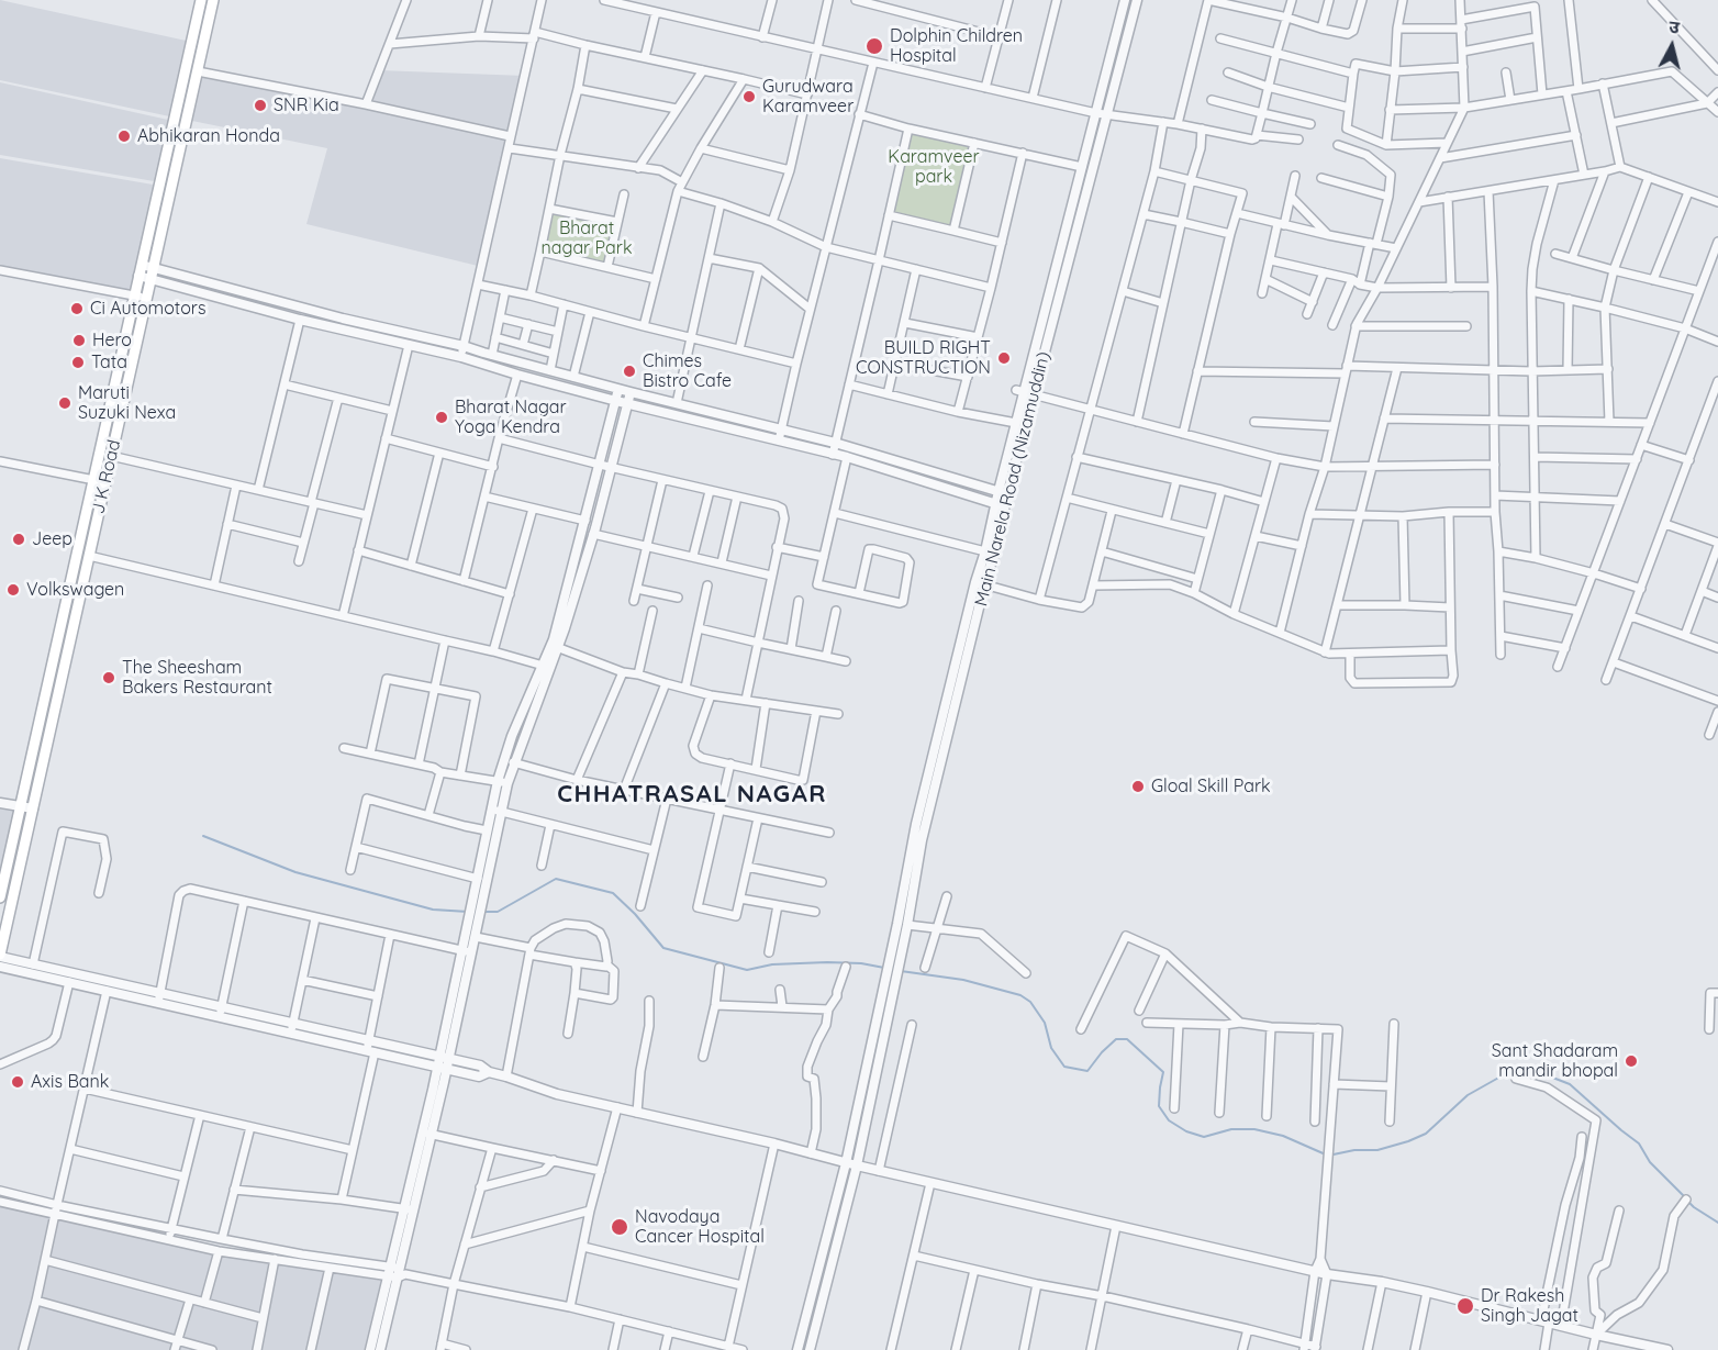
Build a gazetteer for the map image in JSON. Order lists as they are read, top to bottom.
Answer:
{
  "streets": {
    "main road": ["J K Road"],
    "street": ["Main Narela Road (Nizamuddin)"]
  },
  "districts": ["CHHATRASAL NAGAR"],
  "parks": ["Karamveer park", "Bharat nagar Park"],
  "places": [
    "Dolphin Children Hospital",
    "Gurudwara Karamveer",
    "SNR Kia",
    "Abhikaran Honda",
    "Ci Automotors",
    "Hero",
    "BUILD RIGHT CONSTRUCTION",
    "Tata",
    "Chimes Bistro Cafe",
    "Maruti Suzuki Nexa",
    "Bharat Nagar Yoga Kendra",
    "Jeep",
    "Volkswagen",
    "The Sheesham Bakers Restaurant",
    "Gloal Skill Park",
    "Sant Shadaram mandir bhopal",
    "Axis Bank",
    "Navodaya Cancer Hospital",
    "Dr Rakesh Singh Jagat"
  ],
  "north": "top"
}
